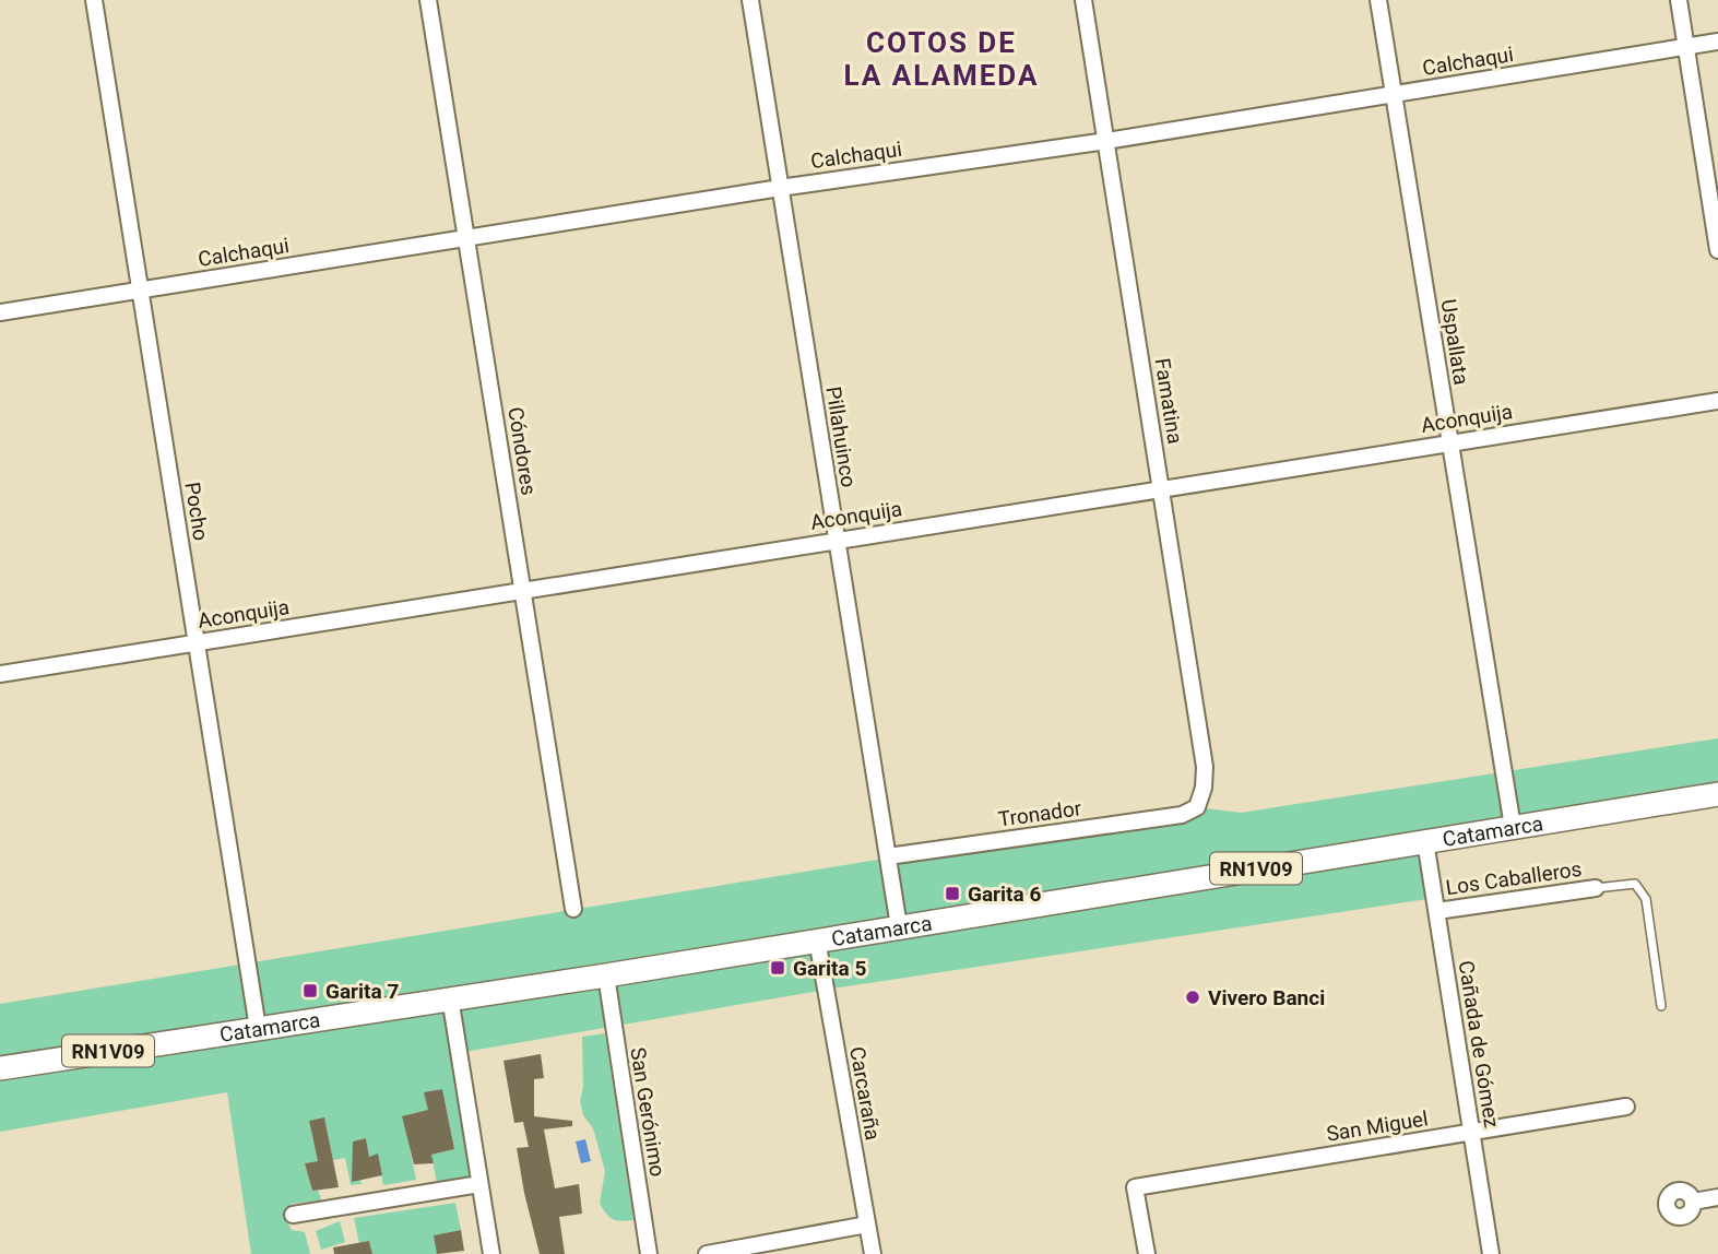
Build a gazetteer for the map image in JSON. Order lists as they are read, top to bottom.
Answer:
{
  "streets": {
    "main road": ["Catamarca", "RN1V09"],
    "street": [
      "Calchaqui",
      "Uspallata",
      "Famatina",
      "Aconquija",
      "Pillahuinco",
      "Cóndores",
      "Pocho",
      "Tronador",
      "Los Caballeros",
      "Cañada de Gómez",
      "Carcaraña",
      "San Gerónimo",
      "San Miguel"
    ]
  },
  "crossings": [
    ["Calchaqui", "Uspallata"],
    ["Calchaqui", "Famatina"],
    ["Calchaqui", "Pillahuinco"],
    ["Calchaqui", "Cóndores"],
    ["Calchaqui", "Pocho"],
    ["Uspallata", "Aconquija"],
    ["Uspallata", "Catamarca"],
    ["Famatina", "Aconquija"],
    ["Famatina", "Tronador"],
    ["Aconquija", "Pillahuinco"],
    ["Aconquija", "Cóndores"],
    ["Aconquija", "Pocho"],
    ["Pillahuinco", "Tronador"],
    ["Pillahuinco", "Catamarca"],
    ["Pocho", "Catamarca"],
    ["Catamarca", "Cañada de Gómez"],
    ["Catamarca", "Carcaraña"],
    ["Catamarca", "San Gerónimo"],
    ["Los Caballeros", "Cañada de Gómez"],
    ["Cañada de Gómez", "San Miguel"]
  ],
  "districts": ["COTOS DE LA ALAMEDA"],
  "places": {
    "transit": ["Garita 6", "Garita 5", "Garita 7"],
    "other": ["Vivero Banci"]
  }
}
